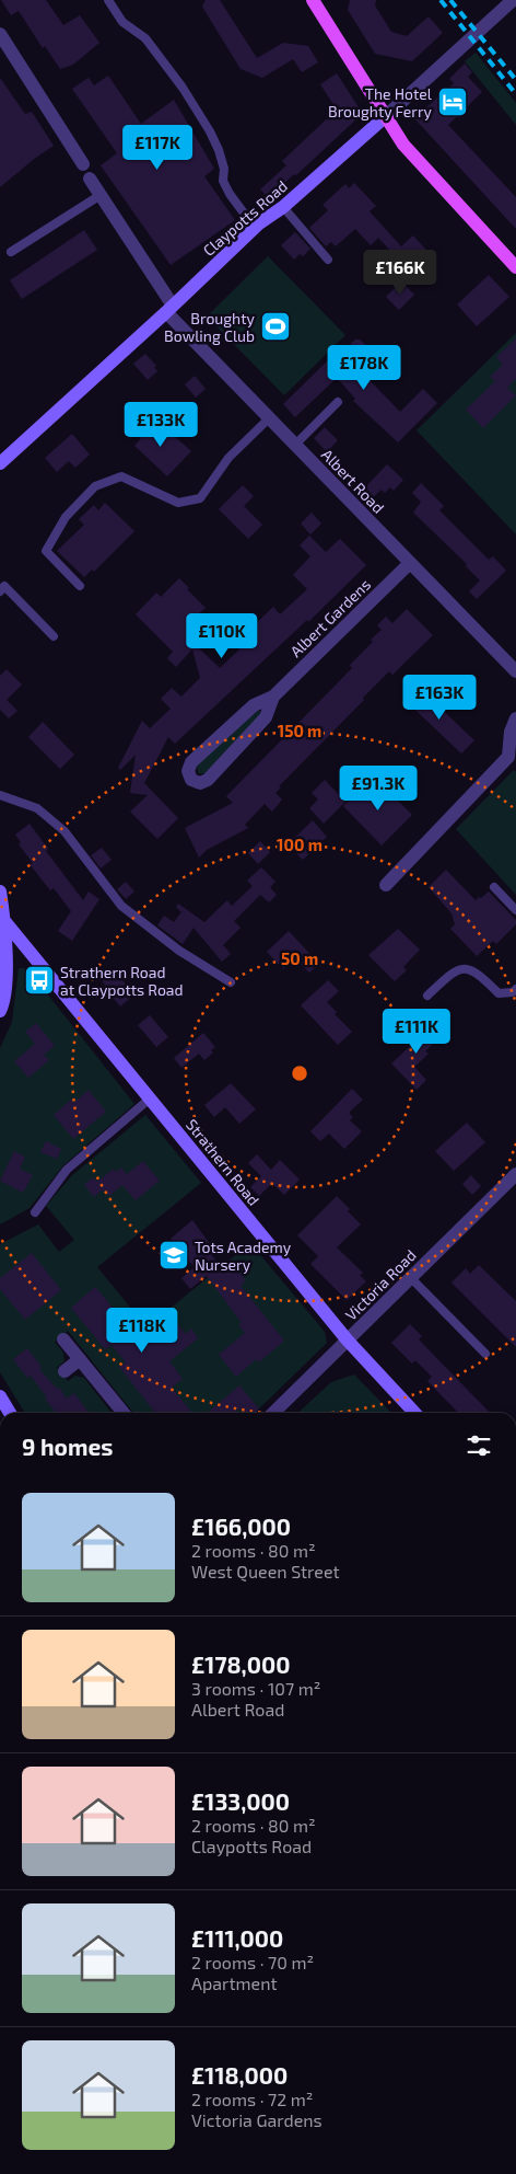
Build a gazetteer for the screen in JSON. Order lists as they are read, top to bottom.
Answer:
{
  "streets": {
    "main road": ["Claypotts Road", "Strathern Road"],
    "street": ["Albert Road", "Albert Gardens", "Victoria Road"]
  },
  "crossings": [
    ["Claypotts Road", "Albert Road"],
    ["Albert Road", "Albert Gardens"],
    ["Strathern Road", "Victoria Road"]
  ],
  "places": {
    "hotel": ["The Hotel Broughty Ferry"],
    "sports": ["Broughty Bowling Club"],
    "bus stop": ["Strathern Road at Claypotts Road"],
    "school or university": ["Tots Academy Nursery"]
  },
  "page": {
    "price": [
      "£117K",
      "£166K",
      "£178K",
      "£133K",
      "£110K",
      "£163K",
      "£91.3K",
      "£111K",
      "£118K"
    ],
    "heading": "9 homes",
    "list": [
      {
        "name": "£166,000",
        "note": "2 rooms · 80 m² · West Queen Street"
      },
      {
        "name": "£178,000",
        "note": "3 rooms · 107 m² · Albert Road"
      },
      {
        "name": "£133,000",
        "note": "2 rooms · 80 m² · Claypotts Road"
      },
      {
        "name": "£111,000",
        "note": "2 rooms · 70 m² · Apartment"
      },
      {
        "name": "£118,000",
        "note": "2 rooms · 72 m² · Victoria Gardens"
      }
    ]
  },
  "rings": ["150 m", "100 m", "50 m"]
}
